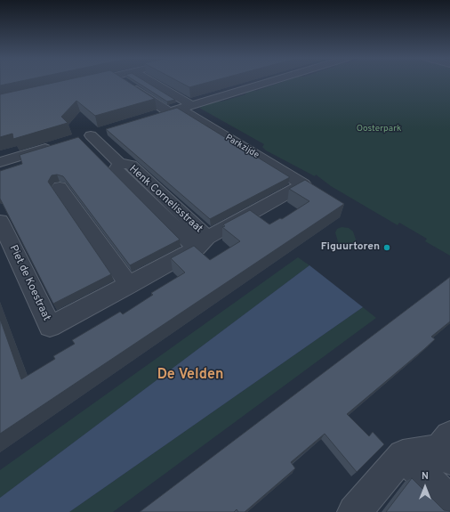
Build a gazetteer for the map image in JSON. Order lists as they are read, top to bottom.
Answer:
{
  "streets": {
    "street": ["Parkzijde", "Henk Cornelisstraat", "Piet de Koestraat"]
  },
  "crossings": [
    ["Parkzijde", "Henk Cornelisstraat"]
  ],
  "districts": ["De Velden"],
  "parks": ["Oosterpark"],
  "places": ["Figuurtoren"],
  "north": "top"
}
